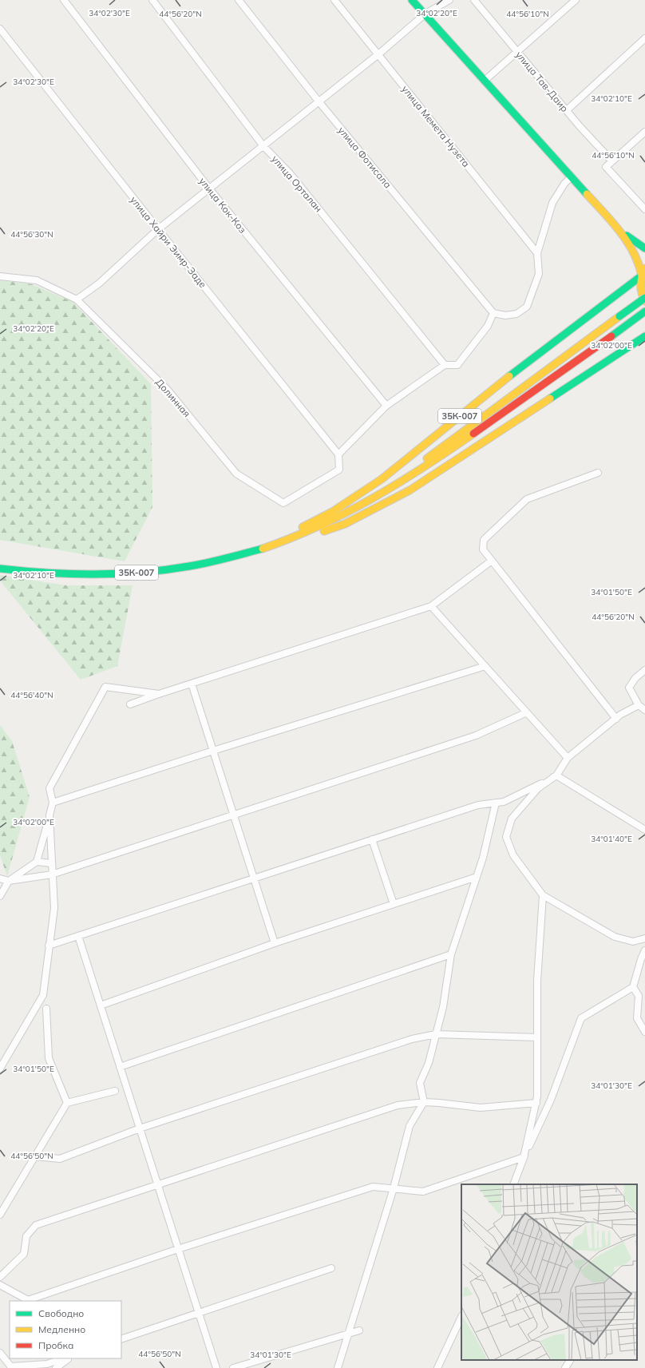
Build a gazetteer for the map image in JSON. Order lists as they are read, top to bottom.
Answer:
{
  "streets": {
    "main road": ["35К-007"],
    "street": [
      "улица Тав-Даир",
      "улица Мемета Нузета",
      "улица Фотисала",
      "улица Орталан",
      "улица Кок-Коз",
      "улица Хайри Эимр-Заде",
      "Долинная"
    ]
  },
  "crossings": [
    ["улица Хайри Эимр-Заде", "Долинная"]
  ],
  "legend": ["Свободно", "Медленно", "Пробка"],
  "coordinates": [
    "34°02'30\"E",
    "34°02'20\"E",
    "44°56'20\"N",
    "44°56'10\"N",
    "34°02'10\"E",
    "44°56'30\"N",
    "34°02'00\"E",
    "34°01'50\"E",
    "44°56'40\"N",
    "34°01'40\"E",
    "34°01'30\"E",
    "44°56'50\"N"
  ]
}
